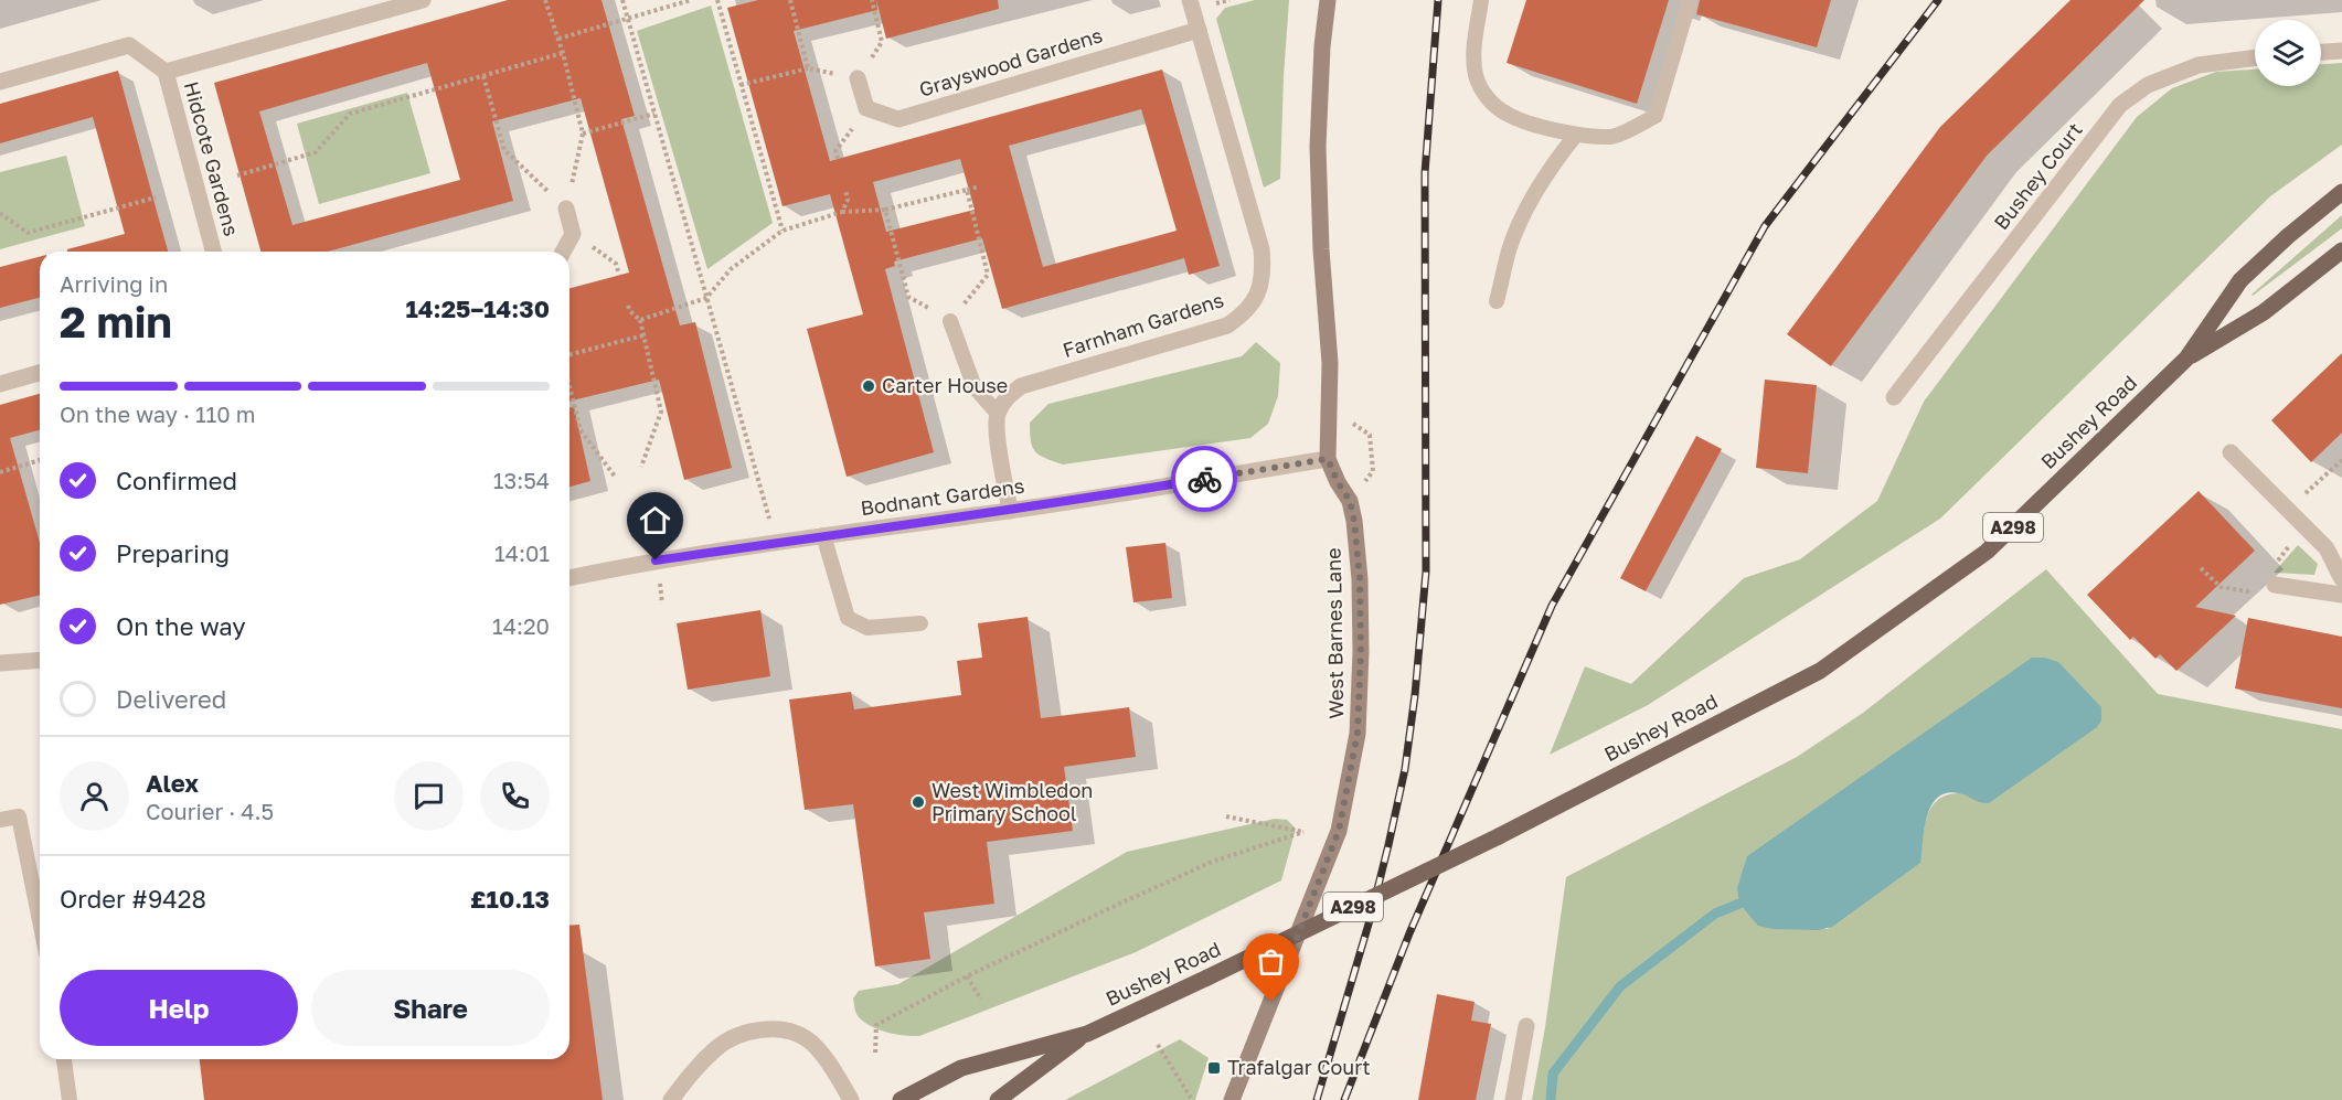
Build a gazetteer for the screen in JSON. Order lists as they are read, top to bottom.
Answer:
{
  "streets": {
    "main road": ["Bushey Road", "A298", "West Barnes Lane"],
    "street": [
      "Grayswood Gardens",
      "Hidcote Gardens",
      "Bushey Court",
      "Farnham Gardens",
      "Bodnant Gardens"
    ]
  },
  "crossings": [
    ["Grayswood Gardens", "Farnham Gardens"],
    ["Bodnant Gardens", "West Barnes Lane"]
  ],
  "places": {
    "other": ["Carter House", "West Wimbledon Primary School"],
    "transit": ["Trafalgar Court"]
  },
  "page": {
    "heading": ["2 min", "Arriving in", "14:25–14:30"],
    "panel": [
      "Alex",
      "Courier · 4.5",
      "Order #9428",
      "£10.13"
    ],
    "bar": "On the way · 110 m",
    "list": [
      ["Confirmed", "13:54"],
      ["Preparing", "14:01"],
      ["On the way", "14:20"],
      "Delivered"
    ],
    "buttons": ["Help", "Share"]
  }
}
